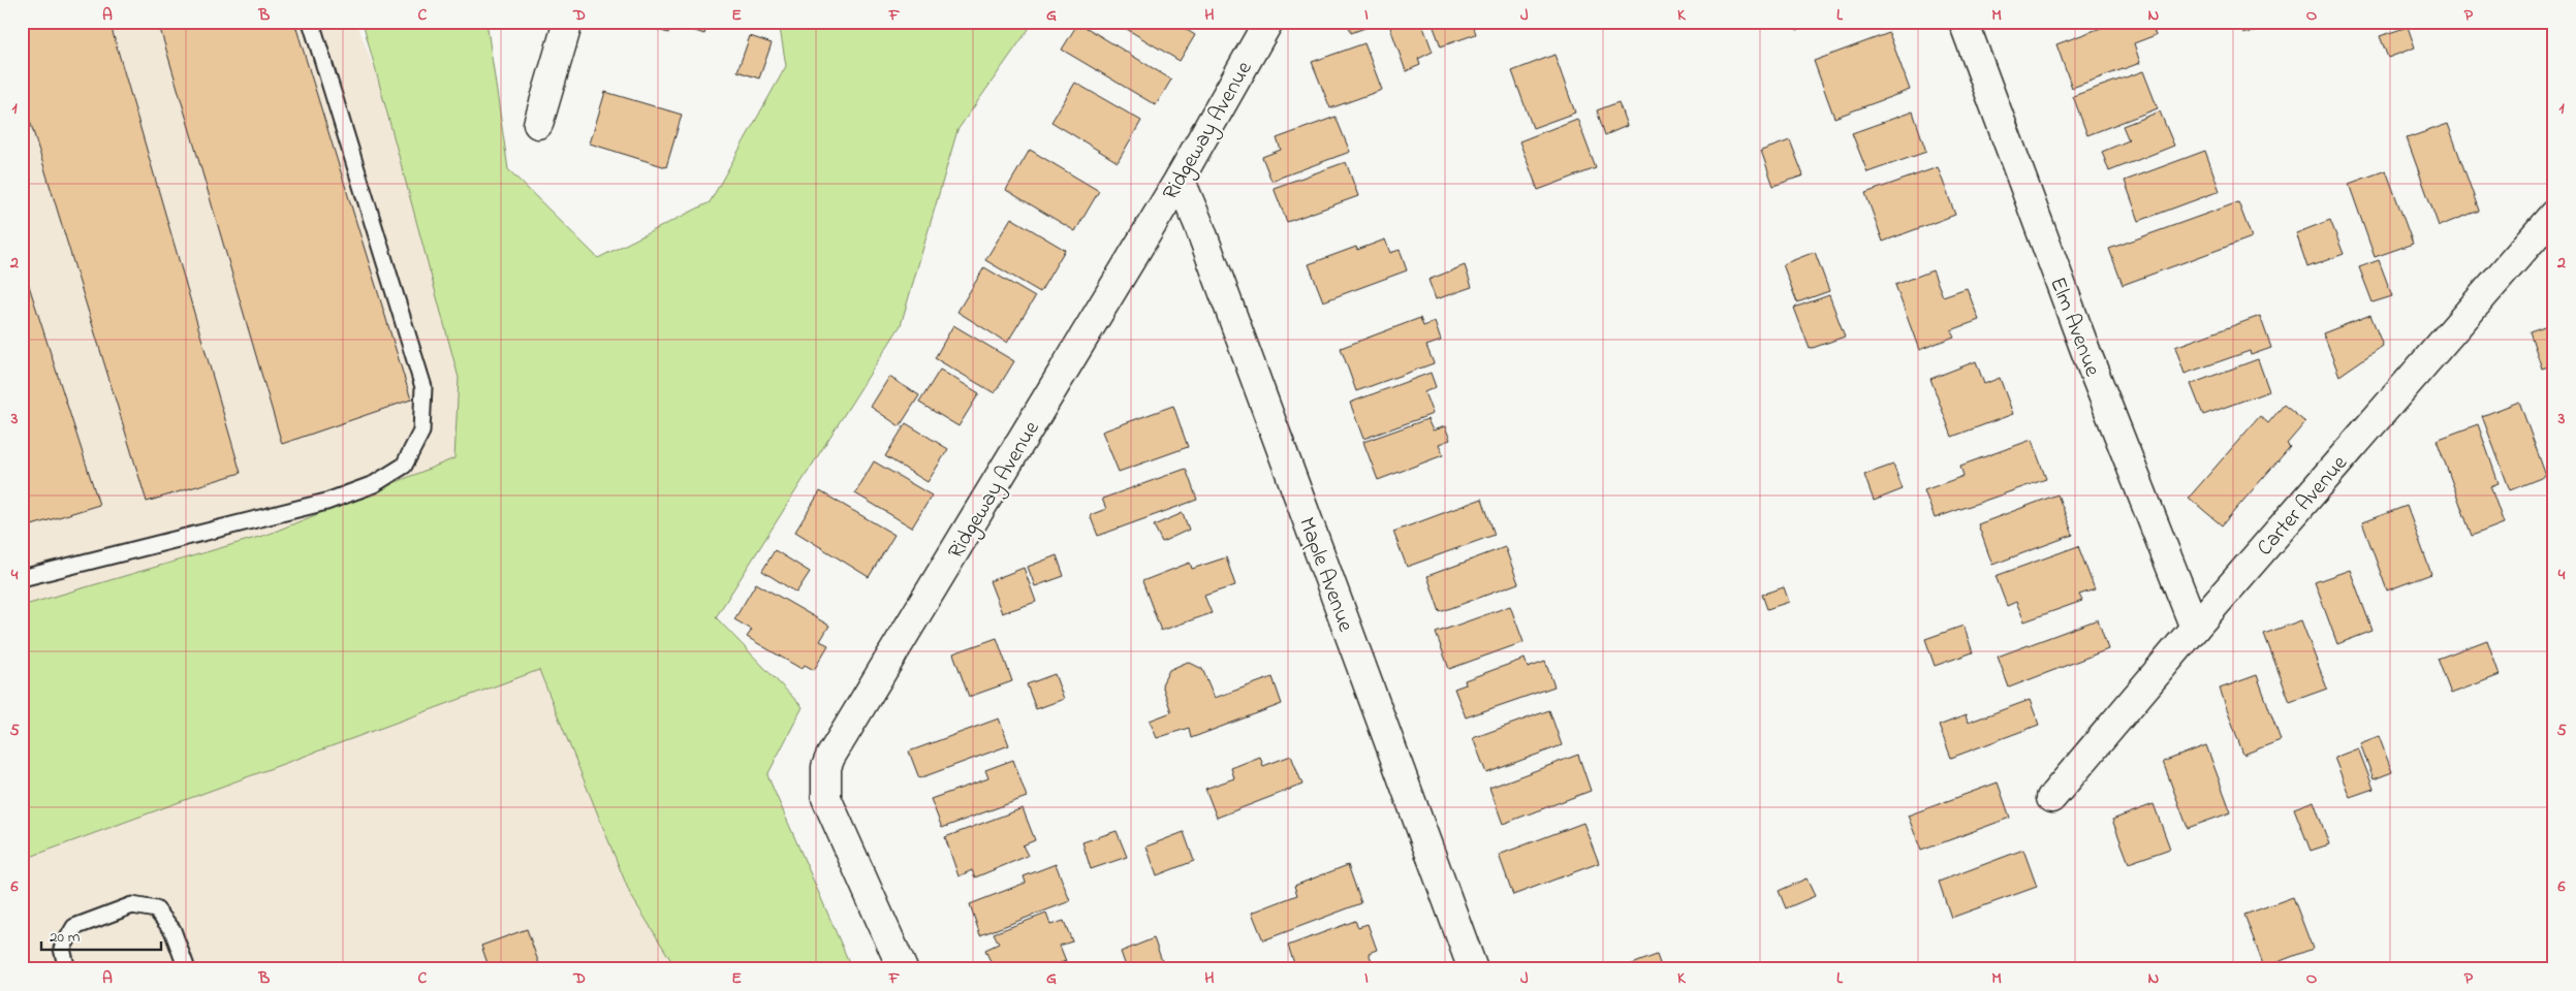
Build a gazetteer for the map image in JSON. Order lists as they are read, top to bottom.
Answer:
{
  "streets": {
    "street": [
      "Ridgeway Avenue",
      "Elm Avenue",
      "Carter Avenue",
      "Maple Avenue"
    ]
  },
  "crossings": [
    ["Ridgeway Avenue", "Maple Avenue"],
    ["Elm Avenue", "Carter Avenue"]
  ],
  "scale_bar": "20 m",
  "grid": {
    "columns": [
      "A",
      "B",
      "C",
      "D",
      "E",
      "F",
      "G",
      "H",
      "I",
      "J",
      "K",
      "L",
      "M",
      "N",
      "O",
      "P"
    ],
    "rows": [
      "1",
      "2",
      "3",
      "4",
      "5",
      "6"
    ]
  }
}
